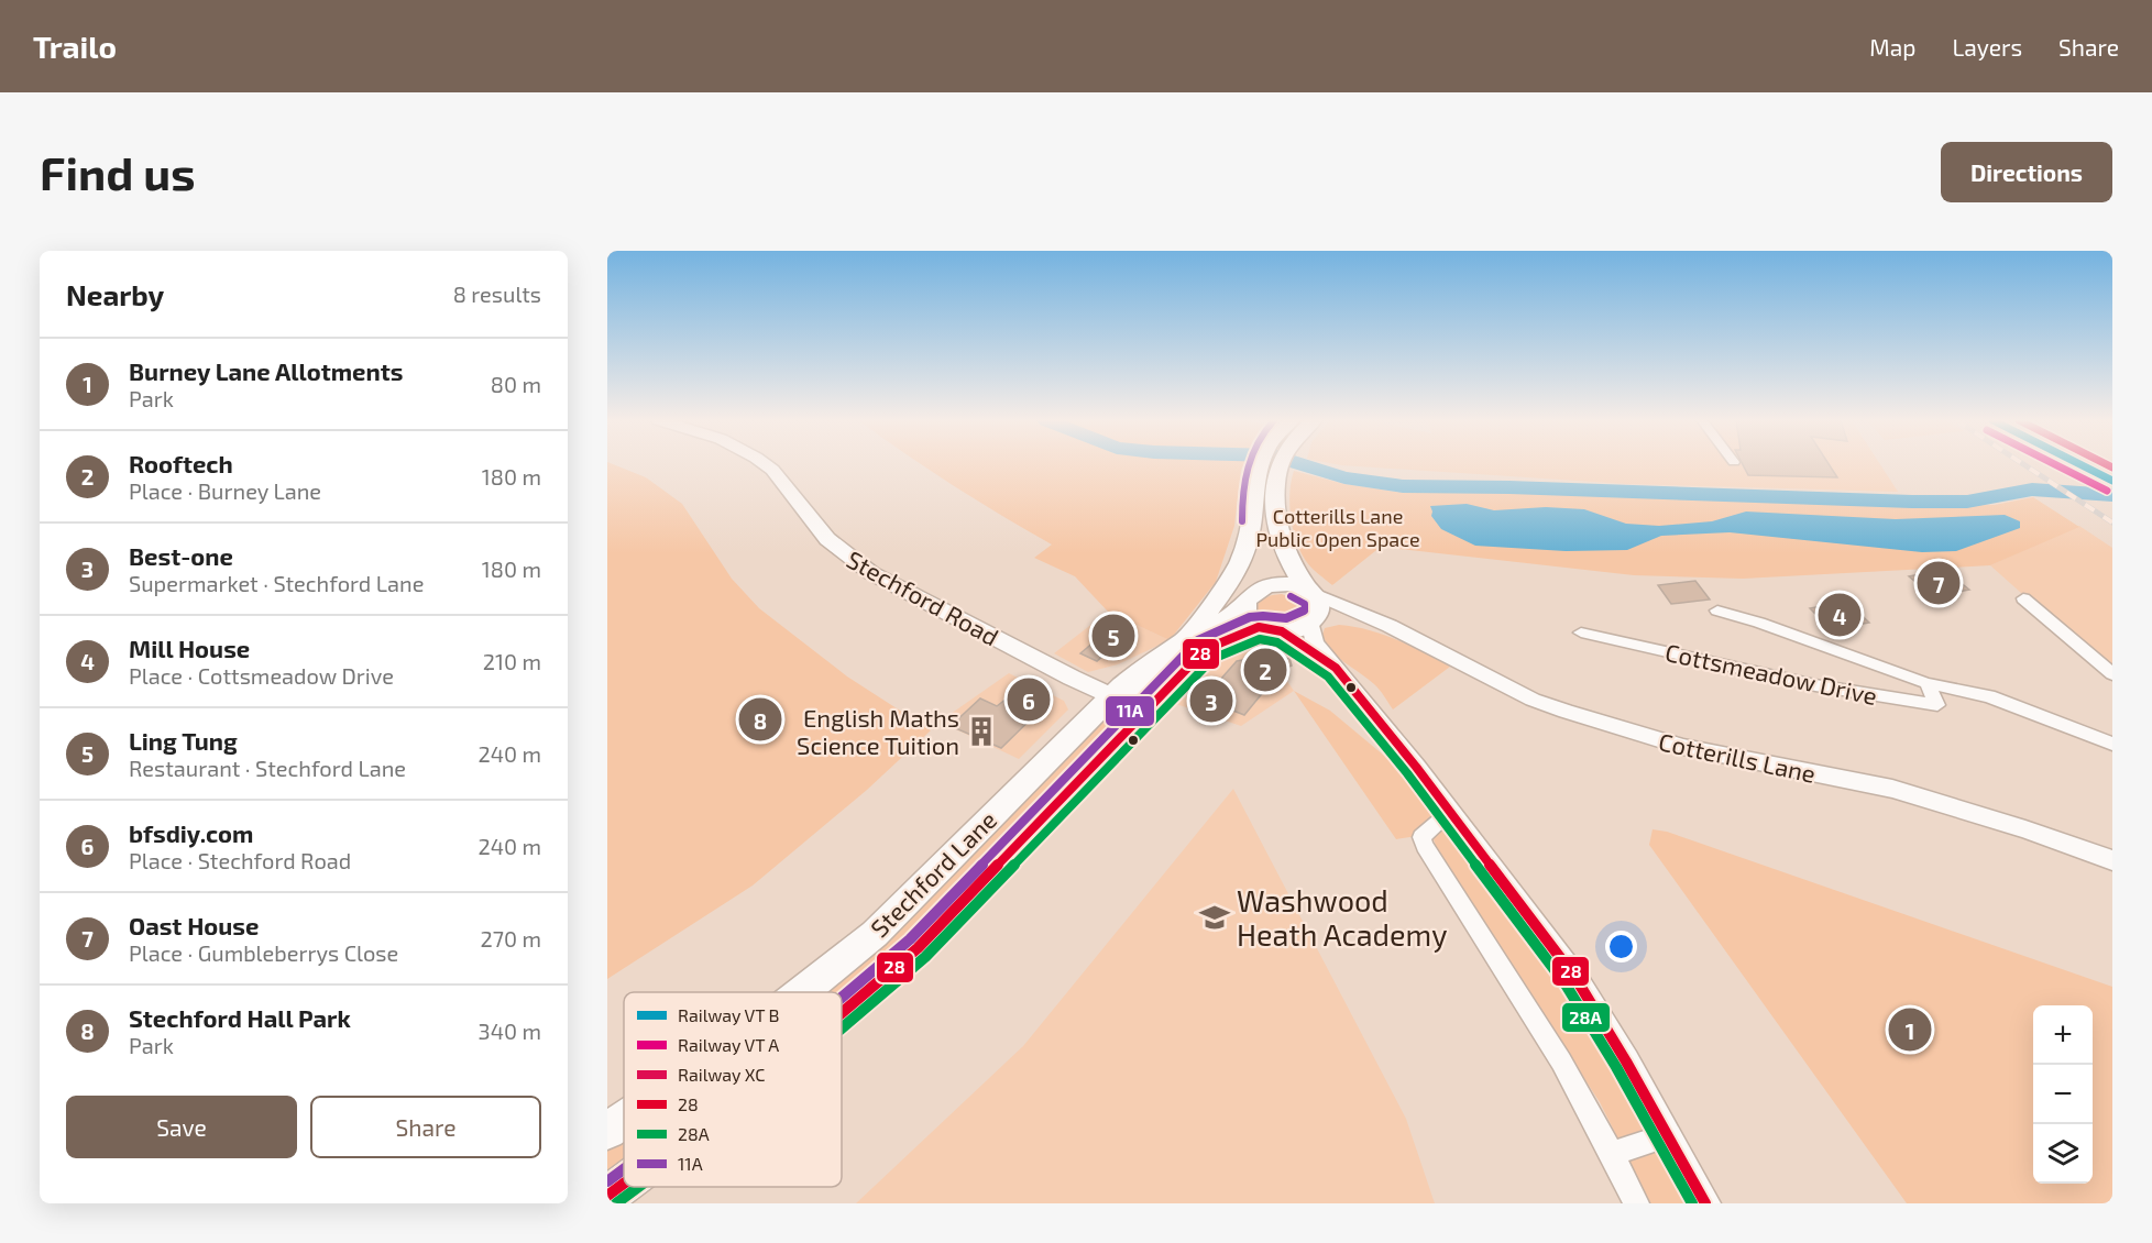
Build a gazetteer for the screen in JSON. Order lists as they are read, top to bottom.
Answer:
{
  "streets": {
    "main road": ["Stechford Road", "Stechford Lane"],
    "street": ["Cottsmeadow Drive", "Cotterills Lane"]
  },
  "crossings": [
    ["Stechford Road", "Stechford Lane"],
    ["Cotterills Lane", "Stechford Lane"]
  ],
  "parks": ["Cotterills Lane Public Open Space"],
  "places": {
    "building": ["English Maths Science Tuition"],
    "school or university": ["Washwood Heath Academy"]
  },
  "lines": [
    "rail line XC",
    "transit line 11A",
    "transit line 28",
    "transit line 28A"
  ],
  "legend": [
    "Railway VT B",
    "Railway VT A",
    "Railway XC",
    "28",
    "28A",
    "11A"
  ],
  "page": {
    "header": "Trailo",
    "nav": ["Map", "Layers", "Share"],
    "buttons": [
      "Directions",
      ["Save", "Share"]
    ],
    "title": "Find us",
    "heading": ["Nearby", "8 results"],
    "list": [
      {
        "mark": "1",
        "name": "Burney Lane Allotments",
        "note": "Park",
        "value": "80 m"
      },
      {
        "mark": "2",
        "name": "Rooftech",
        "note": "Place · Burney Lane",
        "value": "180 m"
      },
      {
        "mark": "3",
        "name": "Best-one",
        "note": "Supermarket · Stechford Lane",
        "value": "180 m"
      },
      {
        "mark": "4",
        "name": "Mill House",
        "note": "Place · Cottsmeadow Drive",
        "value": "210 m"
      },
      {
        "mark": "5",
        "name": "Ling Tung",
        "note": "Restaurant · Stechford Lane",
        "value": "240 m"
      },
      {
        "mark": "6",
        "name": "bfsdiy.com",
        "note": "Place · Stechford Road",
        "value": "240 m"
      },
      {
        "mark": "7",
        "name": "Oast House",
        "note": "Place · Gumbleberrys Close",
        "value": "270 m"
      },
      {
        "mark": "8",
        "name": "Stechford Hall Park",
        "note": "Park",
        "value": "340 m"
      }
    ],
    "pins": [
      "7",
      "4",
      "5",
      "2",
      "6",
      "3",
      "8",
      "1"
    ],
    "map_buttons": ["+", "−"]
  }
}
